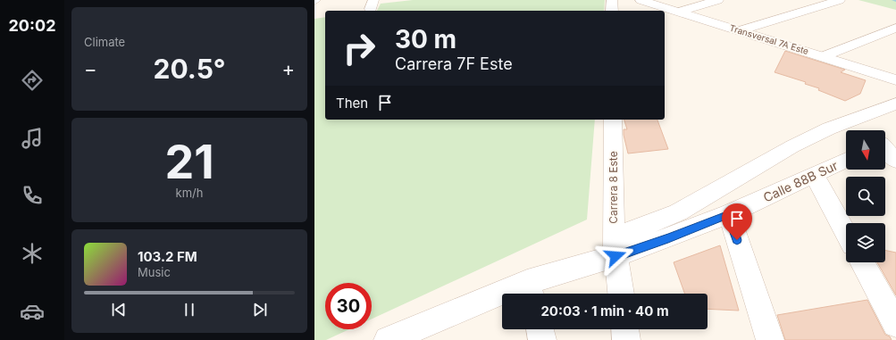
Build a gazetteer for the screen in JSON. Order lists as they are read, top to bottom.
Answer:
{
  "streets": {
    "street": ["Transversal 7A Este", "Calle 88B Sur", "Carrera 8 Este"]
  },
  "crossings": [
    ["Calle 88B Sur", "Carrera 8 Este"]
  ],
  "north": "bottom",
  "page": {
    "tabs": "20:02",
    "tile": [
      "Climate",
      ["21", "km/h"]
    ],
    "turn": ["30 m", "Carrera 7F Este"],
    "heat": ["−", "20.5°", "+"],
    "then": "Then",
    "song": ["103.2 FM", "Music"],
    "limit": "30",
    "trip": "20:03 · 1 min · 40 m"
  }
}
